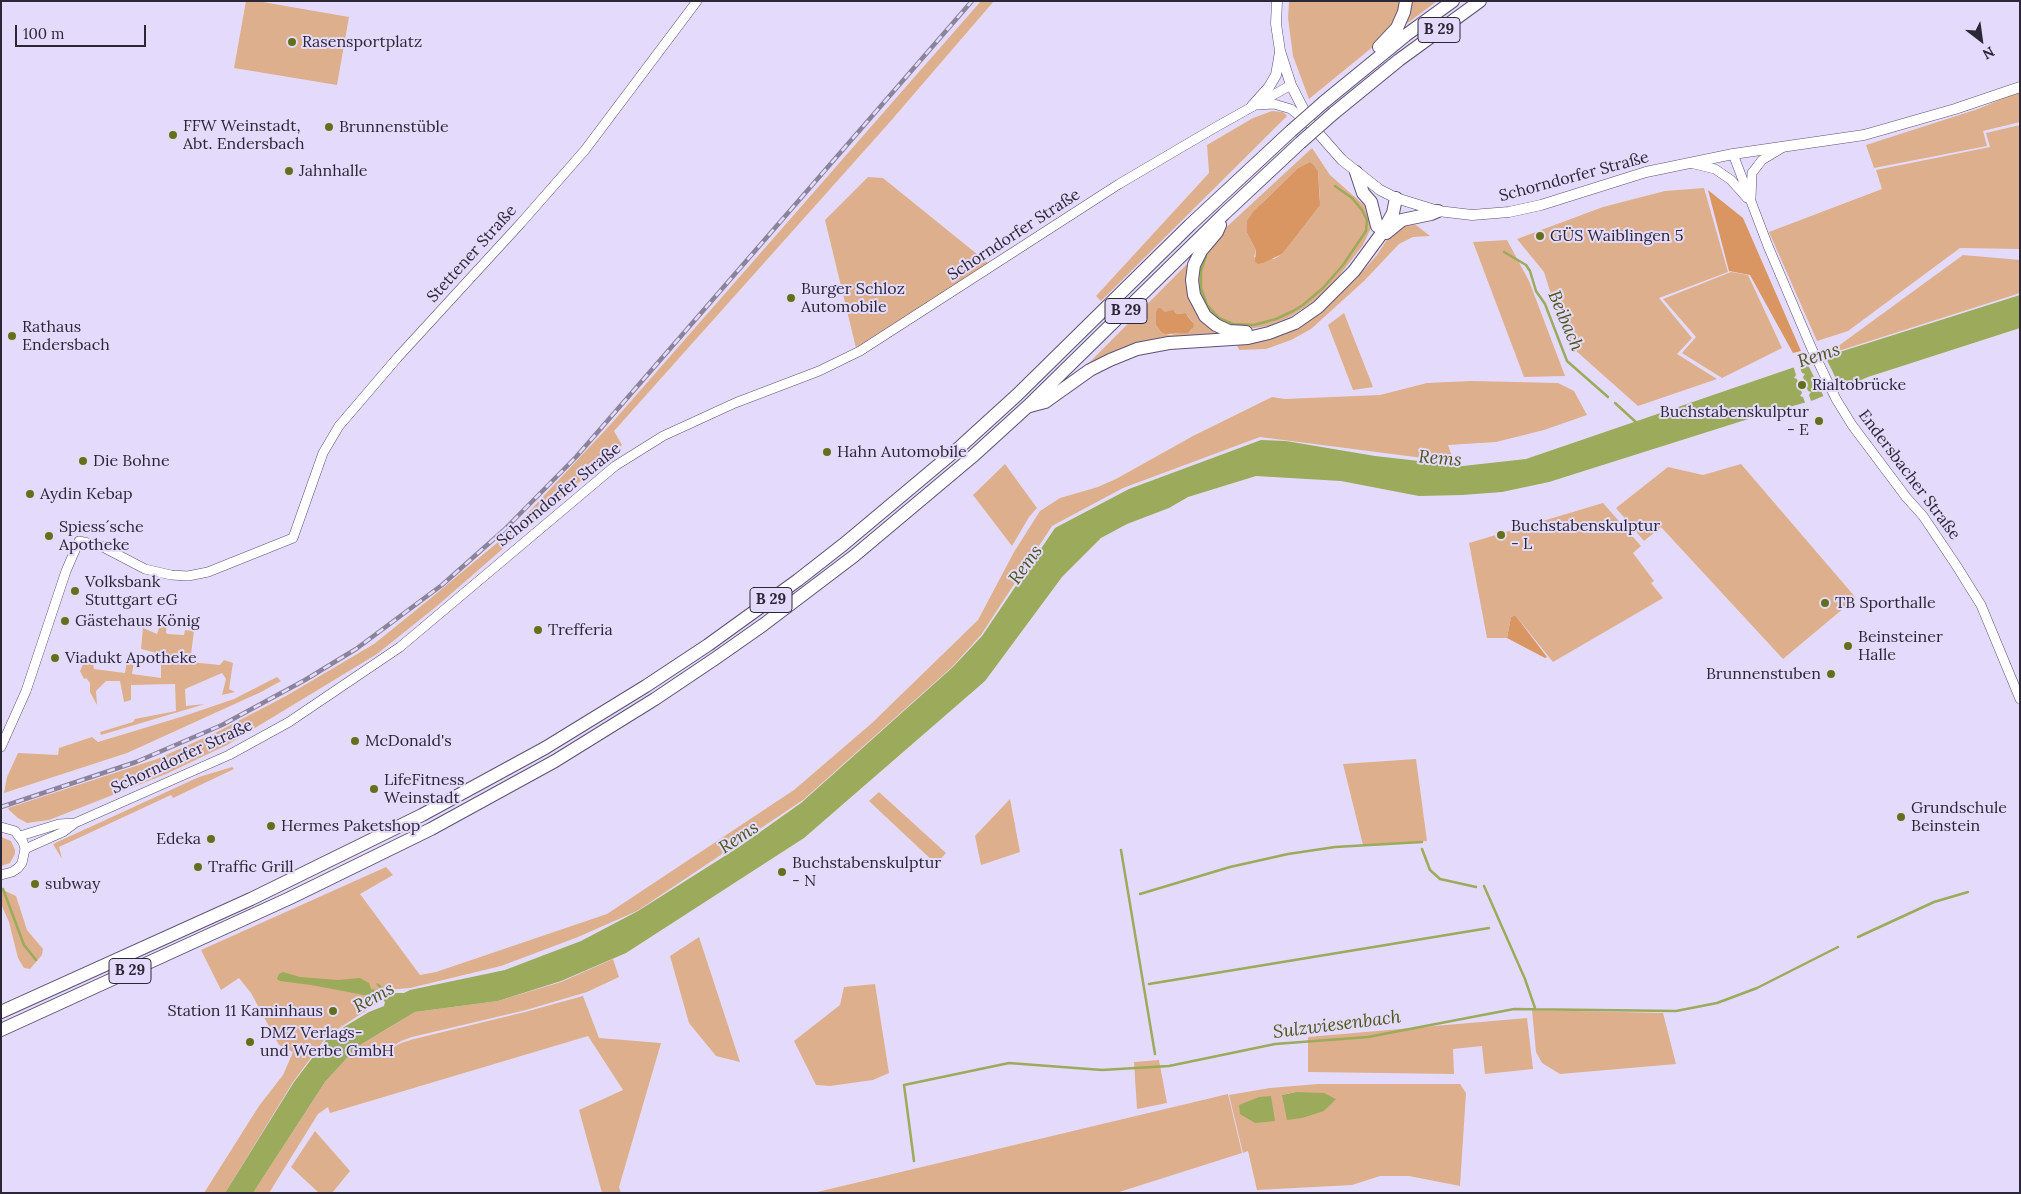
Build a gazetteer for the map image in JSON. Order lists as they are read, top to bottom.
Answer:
{
  "streets": {
    "highway": ["B 29"],
    "main road": ["Schorndorfer Straße"],
    "street": ["Stettener Straße", "Endersbacher Straße"]
  },
  "crossings": [
    ["Schorndorfer Straße", "Endersbacher Straße"]
  ],
  "water": ["Beibach", "Rems", "Sulzwiesenbach"],
  "places": [
    "Rasensportplatz",
    "Brunnenstüble",
    "FFW Weinstadt, Abt. Endersbach",
    "Jahnhalle",
    "GÜS Waiblingen 5",
    "Burger Schloz Automobile",
    "Rathaus Endersbach",
    "Rialtobrücke",
    "Buchstabenskulptur - E",
    "Hahn Automobile",
    "Die Bohne",
    "Aydin Kebap",
    "Buchstabenskulptur - L",
    "Spiess´sche Apotheke",
    "Volksbank Stuttgart eG",
    "TB Sporthalle",
    "Gästehaus König",
    "Trefferia",
    "Beinsteiner Halle",
    "Viadukt Apotheke",
    "Brunnenstuben",
    "McDonald's",
    "LifeFitness Weinstadt",
    "Grundschule Beinstein",
    "Hermes Paketshop",
    "Edeka",
    "Traffic Grill",
    "Buchstabenskulptur - N",
    "subway",
    "Station 11 Kaminhaus",
    "DMZ Verlags- und Werbe GmbH"
  ],
  "scale_bar": "100 m",
  "north": "bottom right"
}
